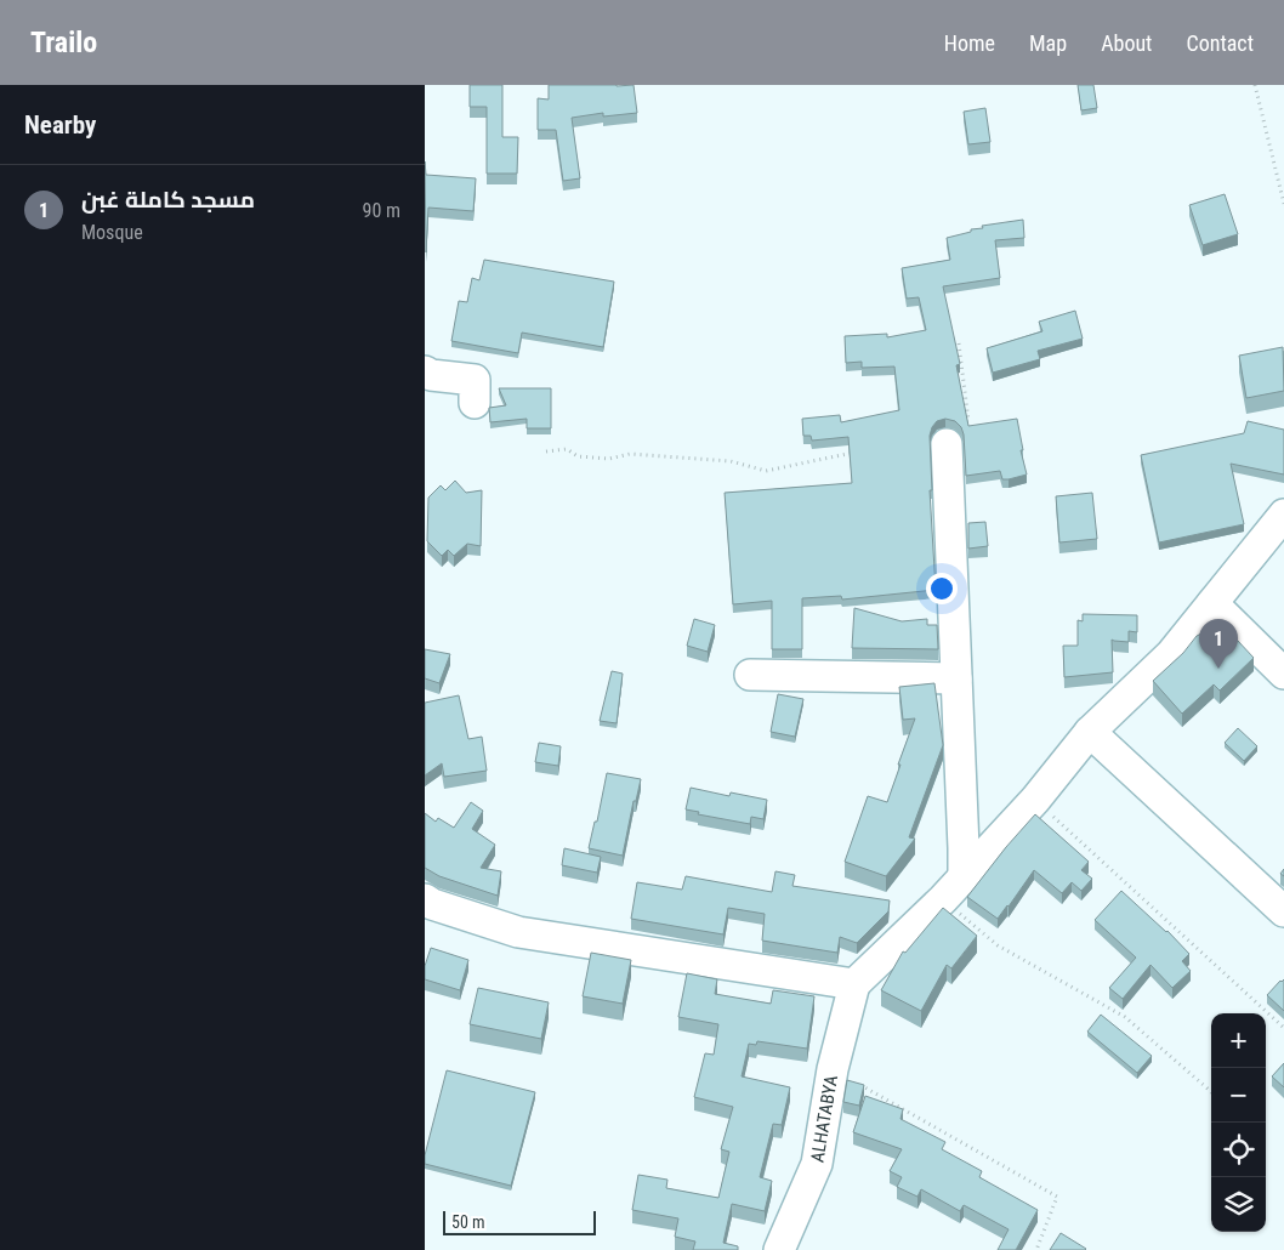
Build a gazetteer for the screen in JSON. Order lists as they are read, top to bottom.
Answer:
{
  "streets": {
    "street": ["ALHATABYA"]
  },
  "scale_bar": "50 m",
  "page": {
    "header": "Trailo",
    "nav": [
      "Home",
      "Map",
      "About",
      "Contact"
    ],
    "heading": "Nearby",
    "list": [
      {
        "mark": "1",
        "name": "مسجد كاملة غبن",
        "note": "Mosque",
        "value": "90 m"
      }
    ],
    "pins": "1",
    "map_buttons": ["+", "−"],
    "scale": "50 m"
  }
}
